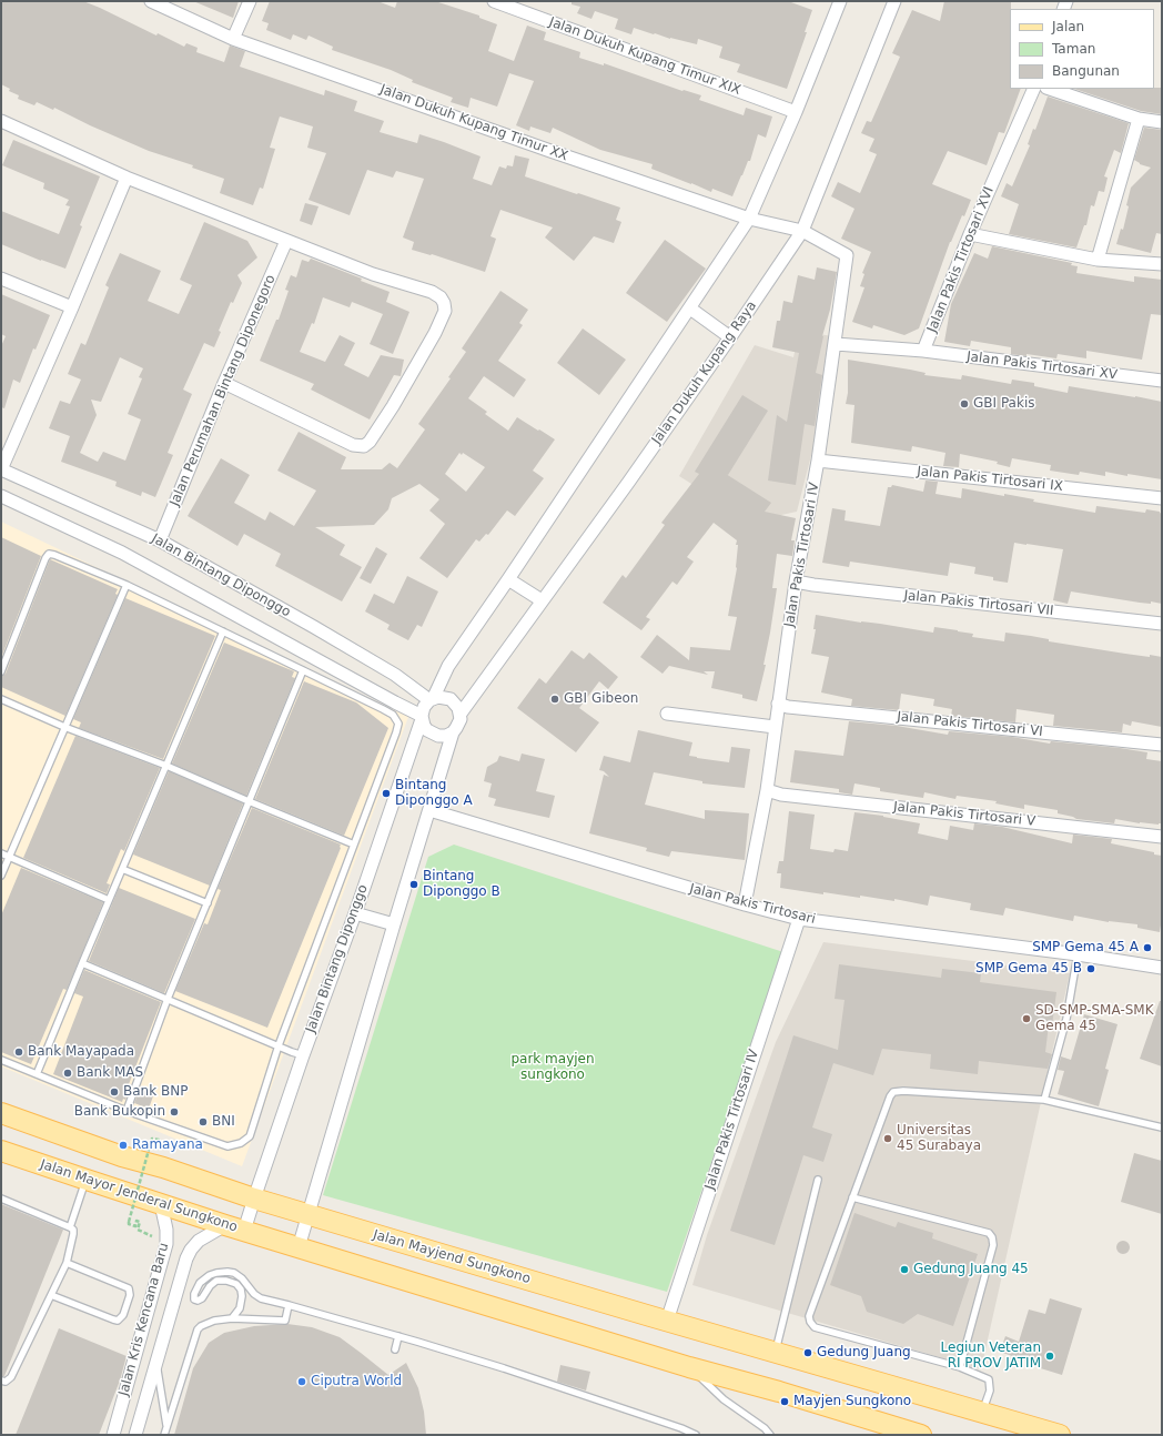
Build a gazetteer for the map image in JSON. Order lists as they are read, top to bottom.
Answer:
{
  "streets": {
    "main road": ["Jalan Mayor Jenderal Sungkono", "Jalan Mayjend Sungkono"],
    "street": [
      "Jalan Dukuh Kupang Timur XIX",
      "Jalan Dukuh Kupang Timur XX",
      "Jalan Pakis Tirtosari XVI",
      "Jalan Pakis Tirtosari XV",
      "Jalan Dukuh Kupang Raya",
      "Jalan Perumahan Bintang Diponegoro",
      "Jalan Pakis Tirtosari IX",
      "Jalan Pakis Tirtosari IV",
      "Jalan Bintang Diponggo",
      "Jalan Pakis Tirtosari VII",
      "Jalan Pakis Tirtosari VI",
      "Jalan Pakis Tirtosari V",
      "Jalan Pakis Tirtosari",
      "Jalan Kris Kencana Baru"
    ]
  },
  "crossings": [
    ["Jalan Dukuh Kupang Timur XX", "Jalan Dukuh Kupang Raya"],
    ["Jalan Dukuh Kupang Timur XX", "Jalan Pakis Tirtosari IV"],
    ["Jalan Pakis Tirtosari XVI", "Jalan Pakis Tirtosari XV"],
    ["Jalan Dukuh Kupang Raya", "Jalan Pakis Tirtosari IV"],
    ["Jalan Dukuh Kupang Raya", "Jalan Bintang Diponggo"],
    ["Jalan Perumahan Bintang Diponegoro", "Jalan Bintang Diponggo"],
    ["Jalan Pakis Tirtosari IX", "Jalan Pakis Tirtosari IV"],
    ["Jalan Pakis Tirtosari IV", "Jalan Pakis Tirtosari VII"],
    ["Jalan Pakis Tirtosari IV", "Jalan Pakis Tirtosari VI"],
    ["Jalan Pakis Tirtosari IV", "Jalan Pakis Tirtosari V"],
    ["Jalan Pakis Tirtosari IV", "Jalan Pakis Tirtosari"],
    ["Jalan Pakis Tirtosari IV", "Jalan Mayjend Sungkono"],
    ["Jalan Bintang Diponggo", "Jalan Mayor Jenderal Sungkono"],
    ["Jalan Bintang Diponggo", "Jalan Mayjend Sungkono"],
    ["Jalan Mayor Jenderal Sungkono", "Jalan Mayjend Sungkono"],
    ["Jalan Mayor Jenderal Sungkono", "Jalan Kris Kencana Baru"]
  ],
  "parks": ["park mayjen sungkono"],
  "places": [
    "GBI Pakis",
    "GBI Gibeon",
    "Bintang Diponggo A",
    "Bintang Diponggo B",
    "SMP Gema 45 A",
    "SMP Gema 45 B",
    "SD-SMP-SMA-SMK Gema 45",
    "Bank Mayapada",
    "Bank MAS",
    "Bank BNP",
    "Bank Bukopin",
    "BNI",
    "Universitas 45 Surabaya",
    "Ramayana",
    "Gedung Juang 45",
    "Gedung Juang",
    "Legiun Veteran RI PROV JATIM",
    "Ciputra World",
    "Mayjen Sungkono"
  ],
  "legend": ["Jalan", "Taman", "Bangunan"]
}
